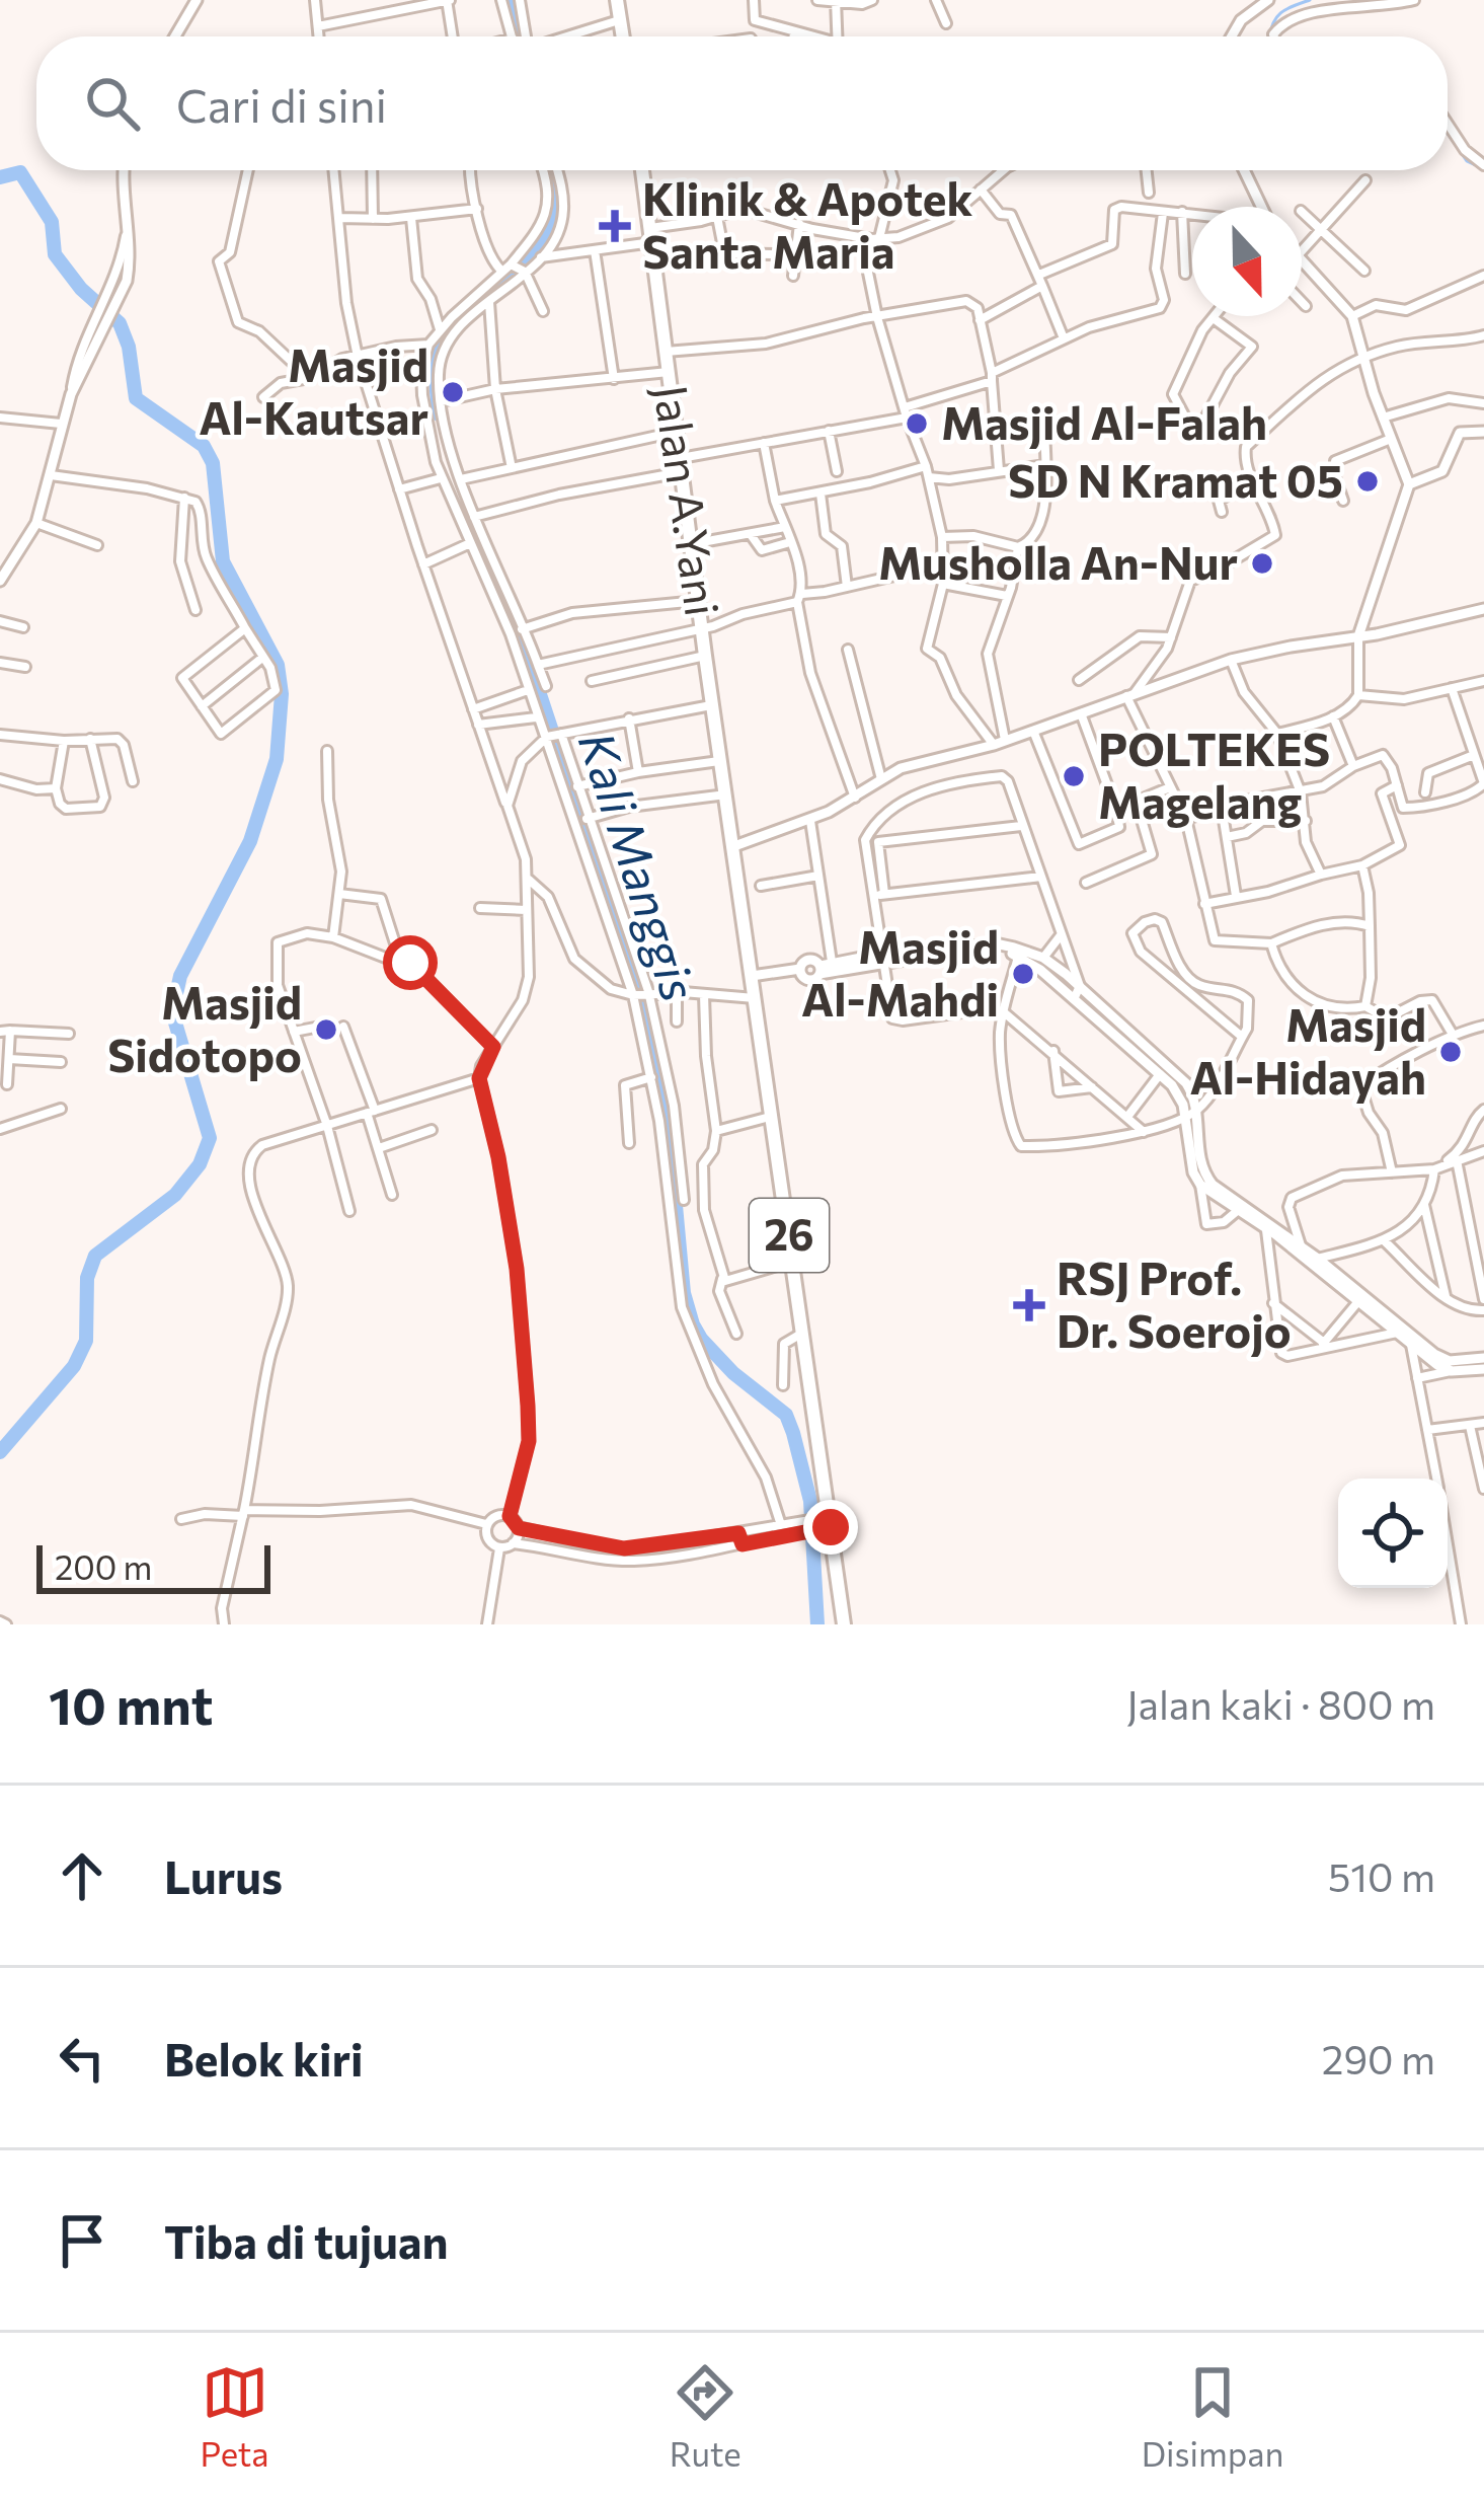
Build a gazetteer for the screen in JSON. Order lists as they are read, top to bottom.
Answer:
{
  "streets": {
    "highway": ["Jalan A.Yani", "26"]
  },
  "crossings": [
    ["Jalan A.Yani", "26"]
  ],
  "water": ["Kali Manggis"],
  "places": {
    "health": ["Klinik & Apotek Santa Maria", "RSJ Prof. Dr. Soerojo"],
    "other": [
      "Masjid Al-Kautsar",
      "Masjid Al-Falah",
      "SD N Kramat 05",
      "Musholla An-Nur",
      "POLTEKES Magelang",
      "Masjid Al-Mahdi",
      "Masjid Sidotopo",
      "Masjid Al-Hidayah"
    ]
  },
  "scale_bar": "200 m",
  "north": "bottom",
  "page": {
    "search": "Cari di sini",
    "scale": "200 m",
    "heading": ["10 mnt", "Jalan kaki · 800 m"],
    "list": [
      ["Lurus", "510 m"],
      ["Belok kiri", "290 m"],
      "Tiba di tujuan"
    ],
    "nav": ["Peta", "Rute", "Disimpan"]
  }
}
